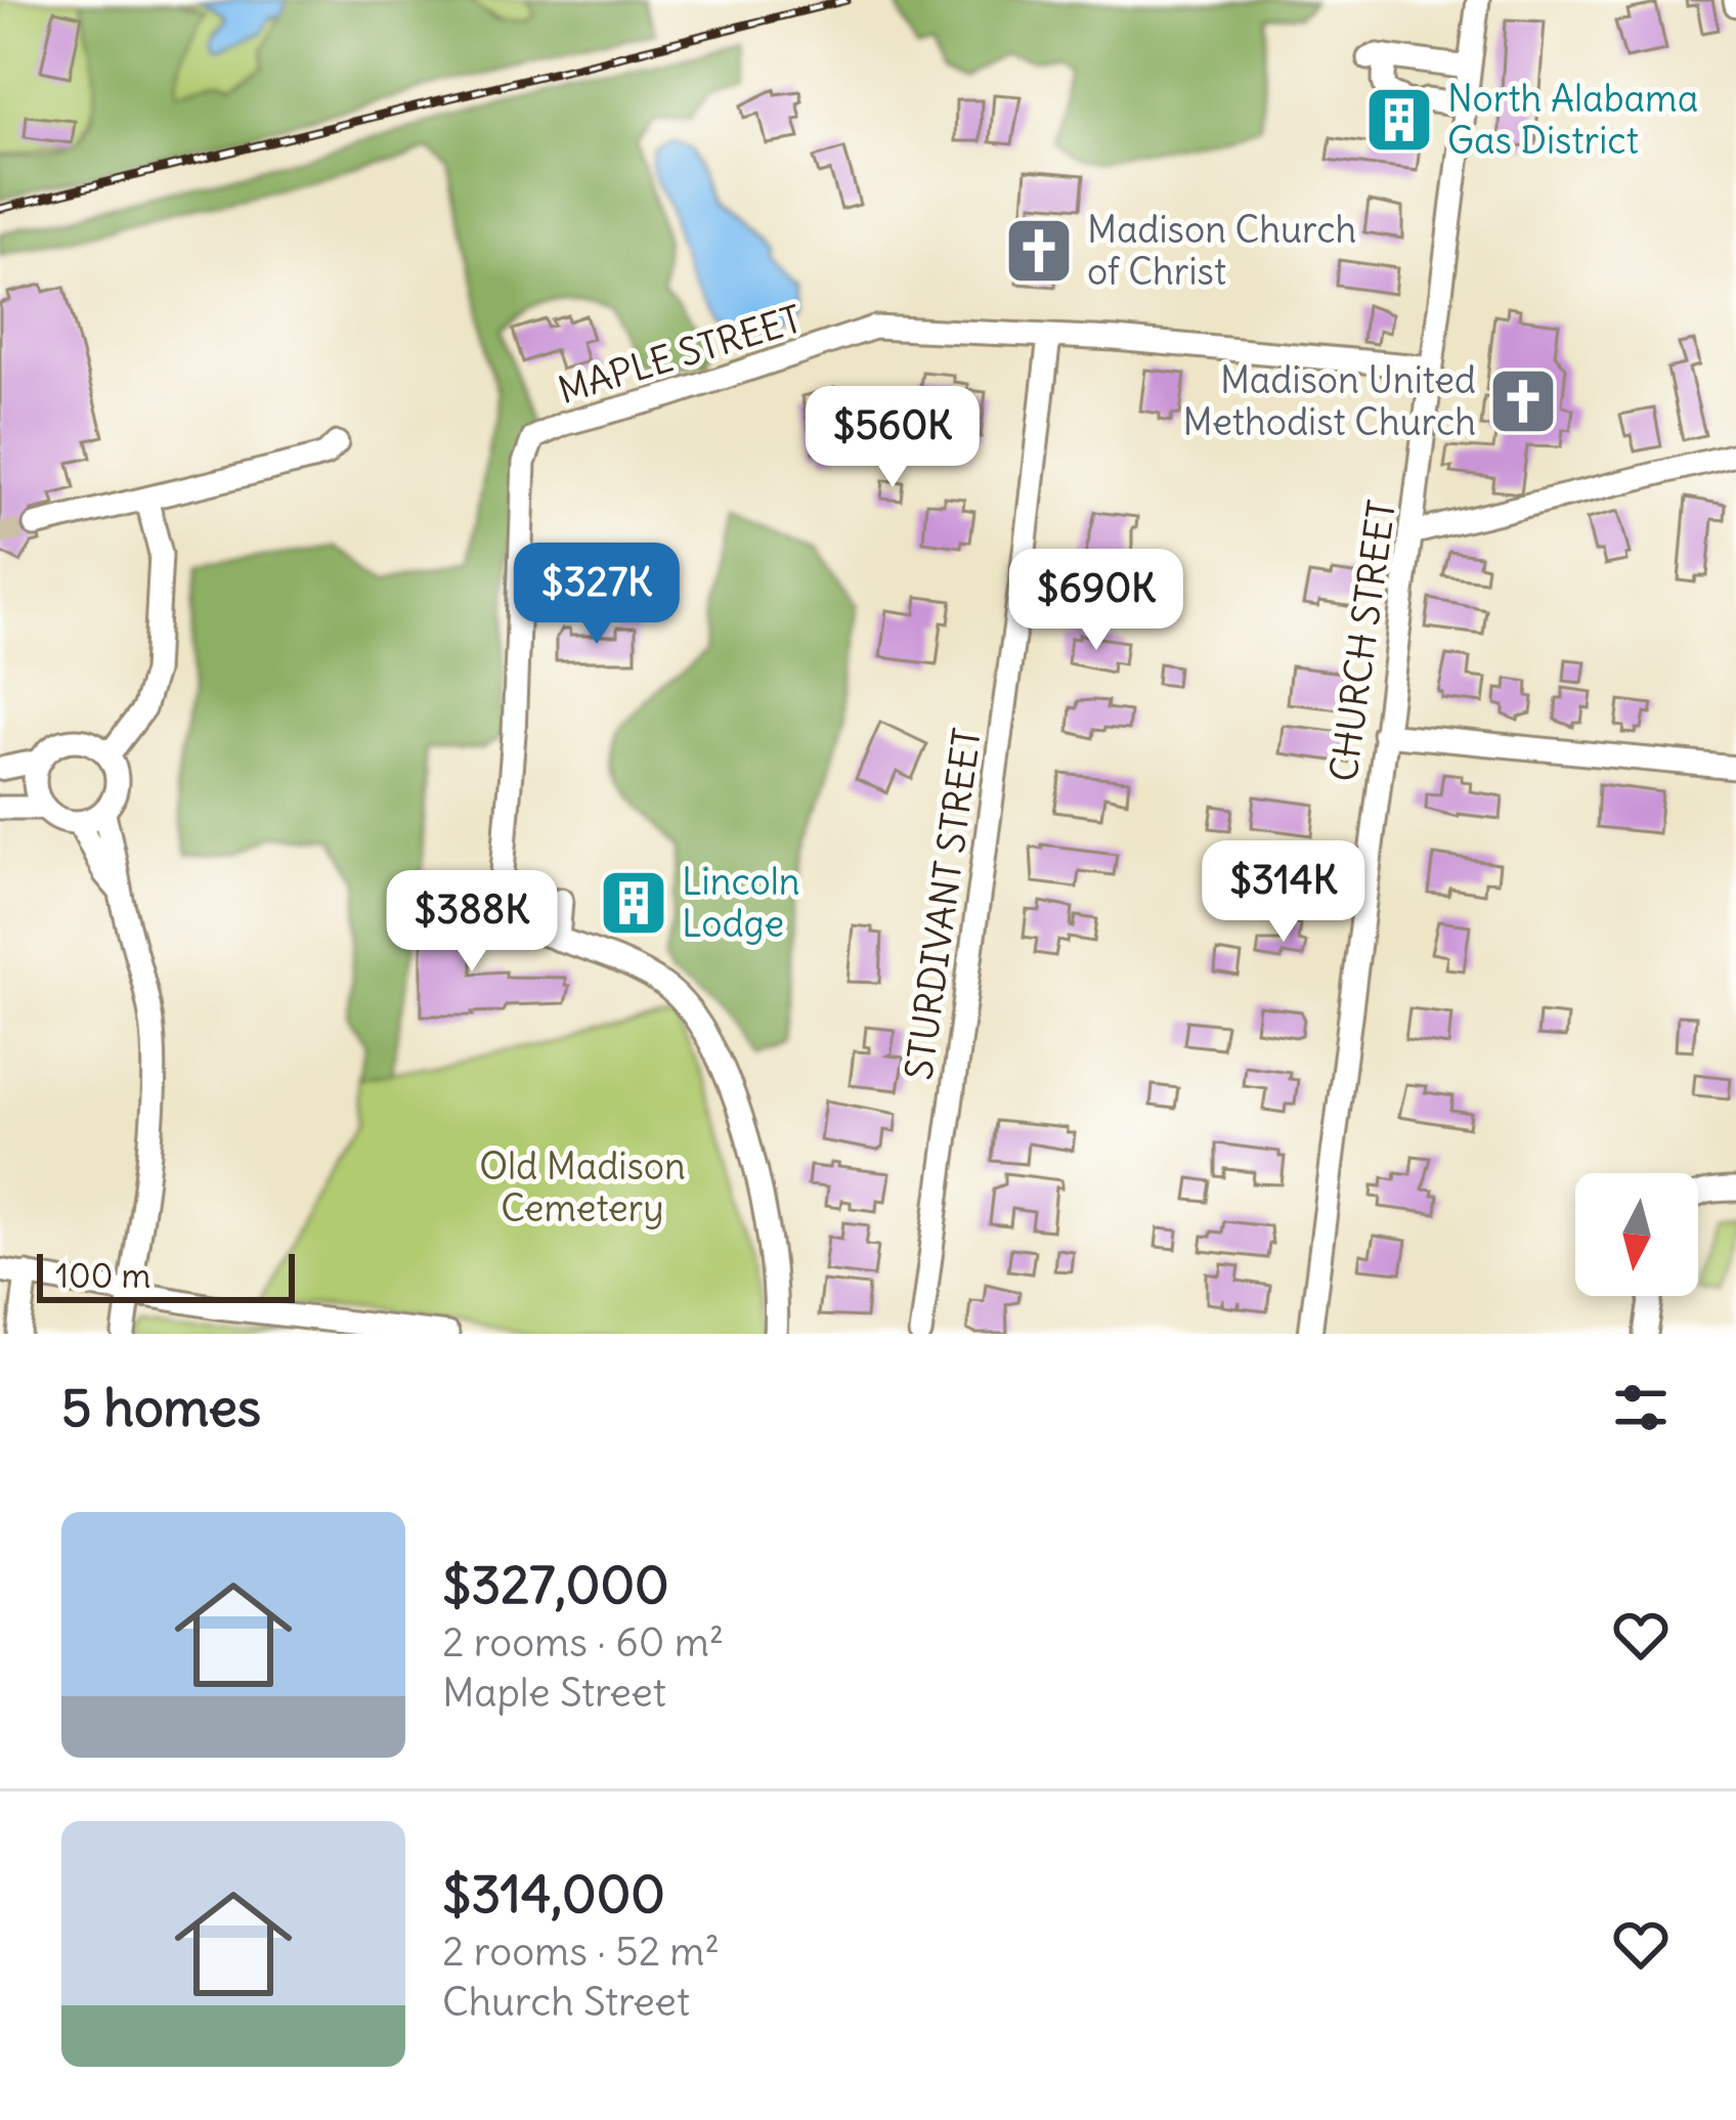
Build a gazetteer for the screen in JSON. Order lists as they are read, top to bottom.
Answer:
{
  "streets": {
    "street": ["MAPLE STREET", "CHURCH STREET", "STURDIVANT STREET"]
  },
  "crossings": [
    ["MAPLE STREET", "CHURCH STREET"],
    ["MAPLE STREET", "STURDIVANT STREET"]
  ],
  "parks": ["Old Madison Cemetery"],
  "places": {
    "building": ["North Alabama Gas District", "Lincoln Lodge"],
    "church": ["Madison Church of Christ", "Madison United Methodist Church"]
  },
  "scale_bar": "100 m",
  "north": "bottom",
  "page": {
    "price": [
      "$560K",
      "$327K",
      "$690K",
      "$314K",
      "$388K"
    ],
    "scale": "100 m",
    "heading": "5 homes",
    "list": [
      {
        "name": "$327,000",
        "note": "2 rooms · 60 m² · Maple Street"
      },
      {
        "name": "$314,000",
        "note": "2 rooms · 52 m² · Church Street"
      }
    ]
  }
}
